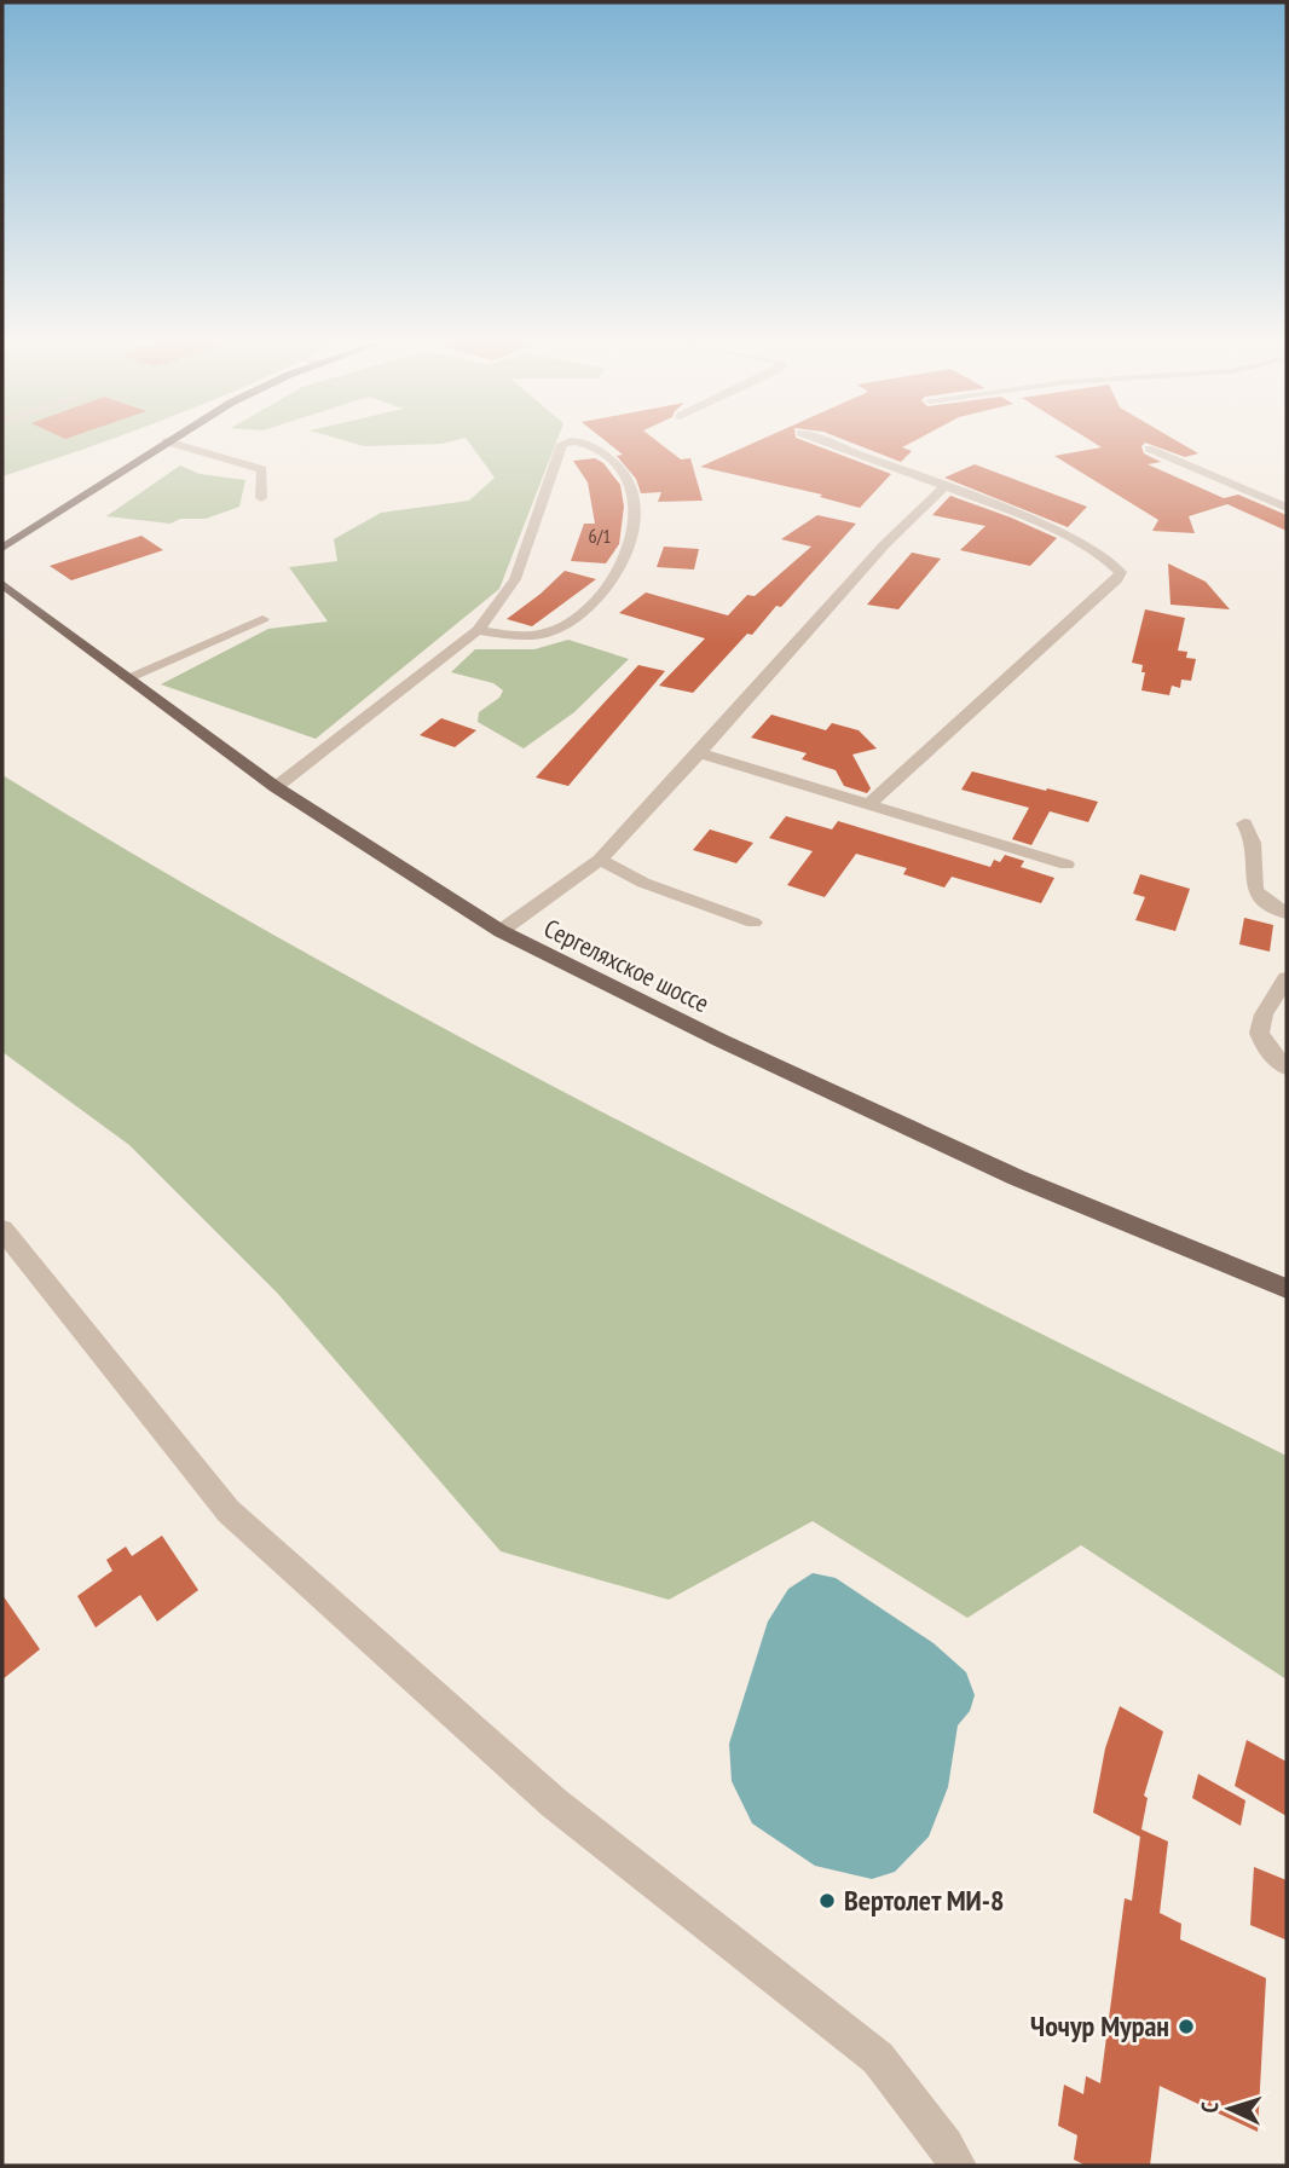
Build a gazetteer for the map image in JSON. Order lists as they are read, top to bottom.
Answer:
{
  "streets": {
    "main road": ["Сергеляхское шоссе"]
  },
  "places": ["Вертолет МИ-8", "Чочур Муран"],
  "house_numbers": ["6/1"],
  "north": "left"
}
